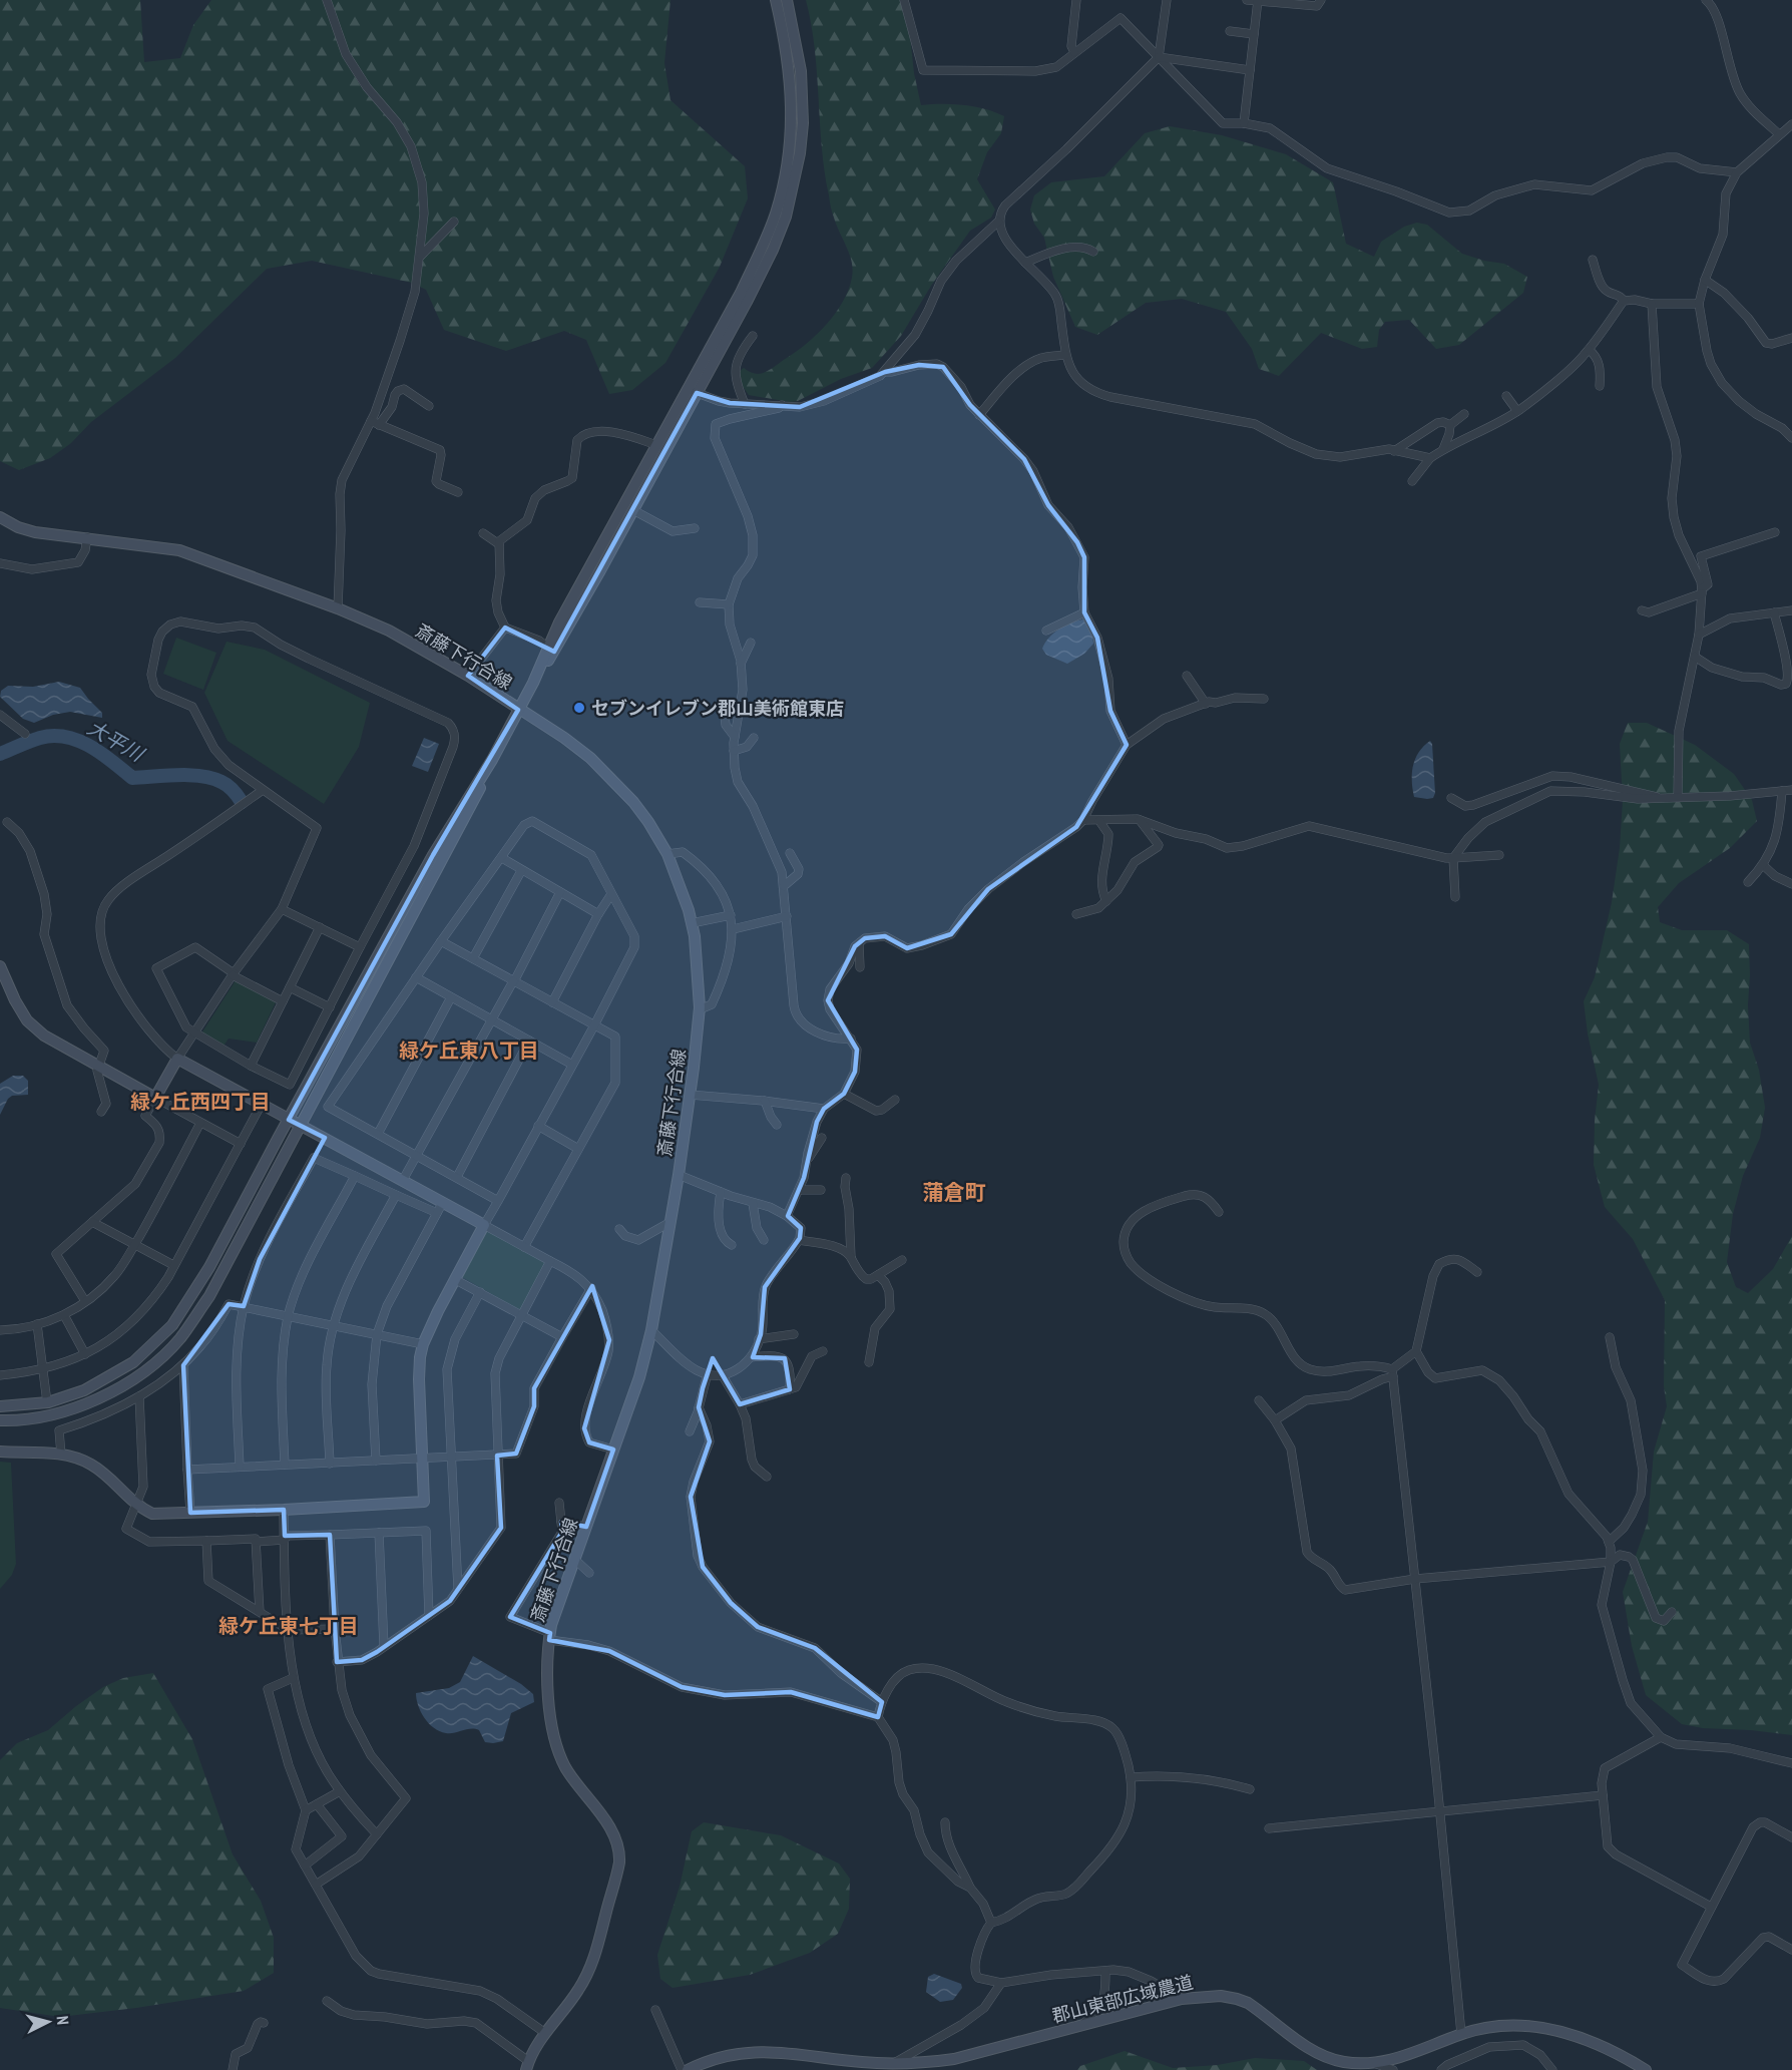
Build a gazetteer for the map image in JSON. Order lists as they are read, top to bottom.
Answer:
{
  "streets": {
    "street": ["斎藤下行合線", "郡山東部広域農道"]
  },
  "districts": [
    "緑ケ丘東八丁目",
    "緑ケ丘西四丁目",
    "蒲倉町",
    "緑ケ丘東七丁目"
  ],
  "water": ["大平川"],
  "places": ["セブンイレブン郡山美術館東店"],
  "north": "right"
}
